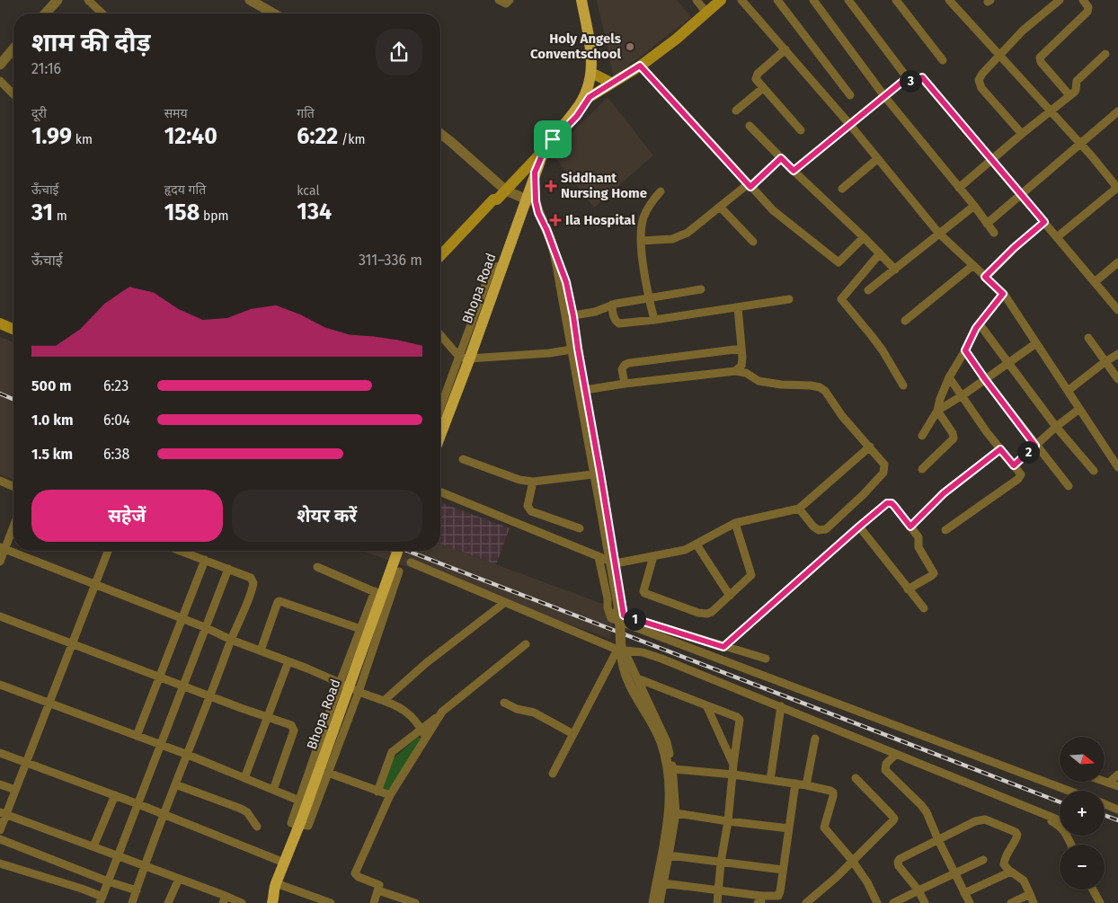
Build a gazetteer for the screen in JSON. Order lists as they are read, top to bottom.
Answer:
{
  "streets": {
    "main road": ["Bhopa Road"]
  },
  "places": {
    "other": ["Holy Angels Conventschool"],
    "health": ["Siddhant Nursing Home", "Ila Hospital"]
  },
  "north": "right",
  "page": {
    "heading": ["शाम की दौड़", "21:16"],
    "pins": ["3", "2", "1"],
    "stats": [
      ["दूरी", "1.99 km"],
      ["समय", "12:40"],
      ["गति", "6:22 /km"],
      ["ऊँचाई", "31 m"],
      ["हृदय गति", "158 bpm"],
      ["kcal", "134"]
    ],
    "chart": ["ऊँचाई", "311–336 m"],
    "list": [
      {
        "name": "500 m",
        "note": "6:23"
      },
      {
        "name": "1.0 km",
        "note": "6:04"
      },
      {
        "name": "1.5 km",
        "note": "6:38"
      }
    ],
    "buttons": ["सहेजें", "शेयर करें"],
    "map_buttons": ["+", "−"]
  }
}
